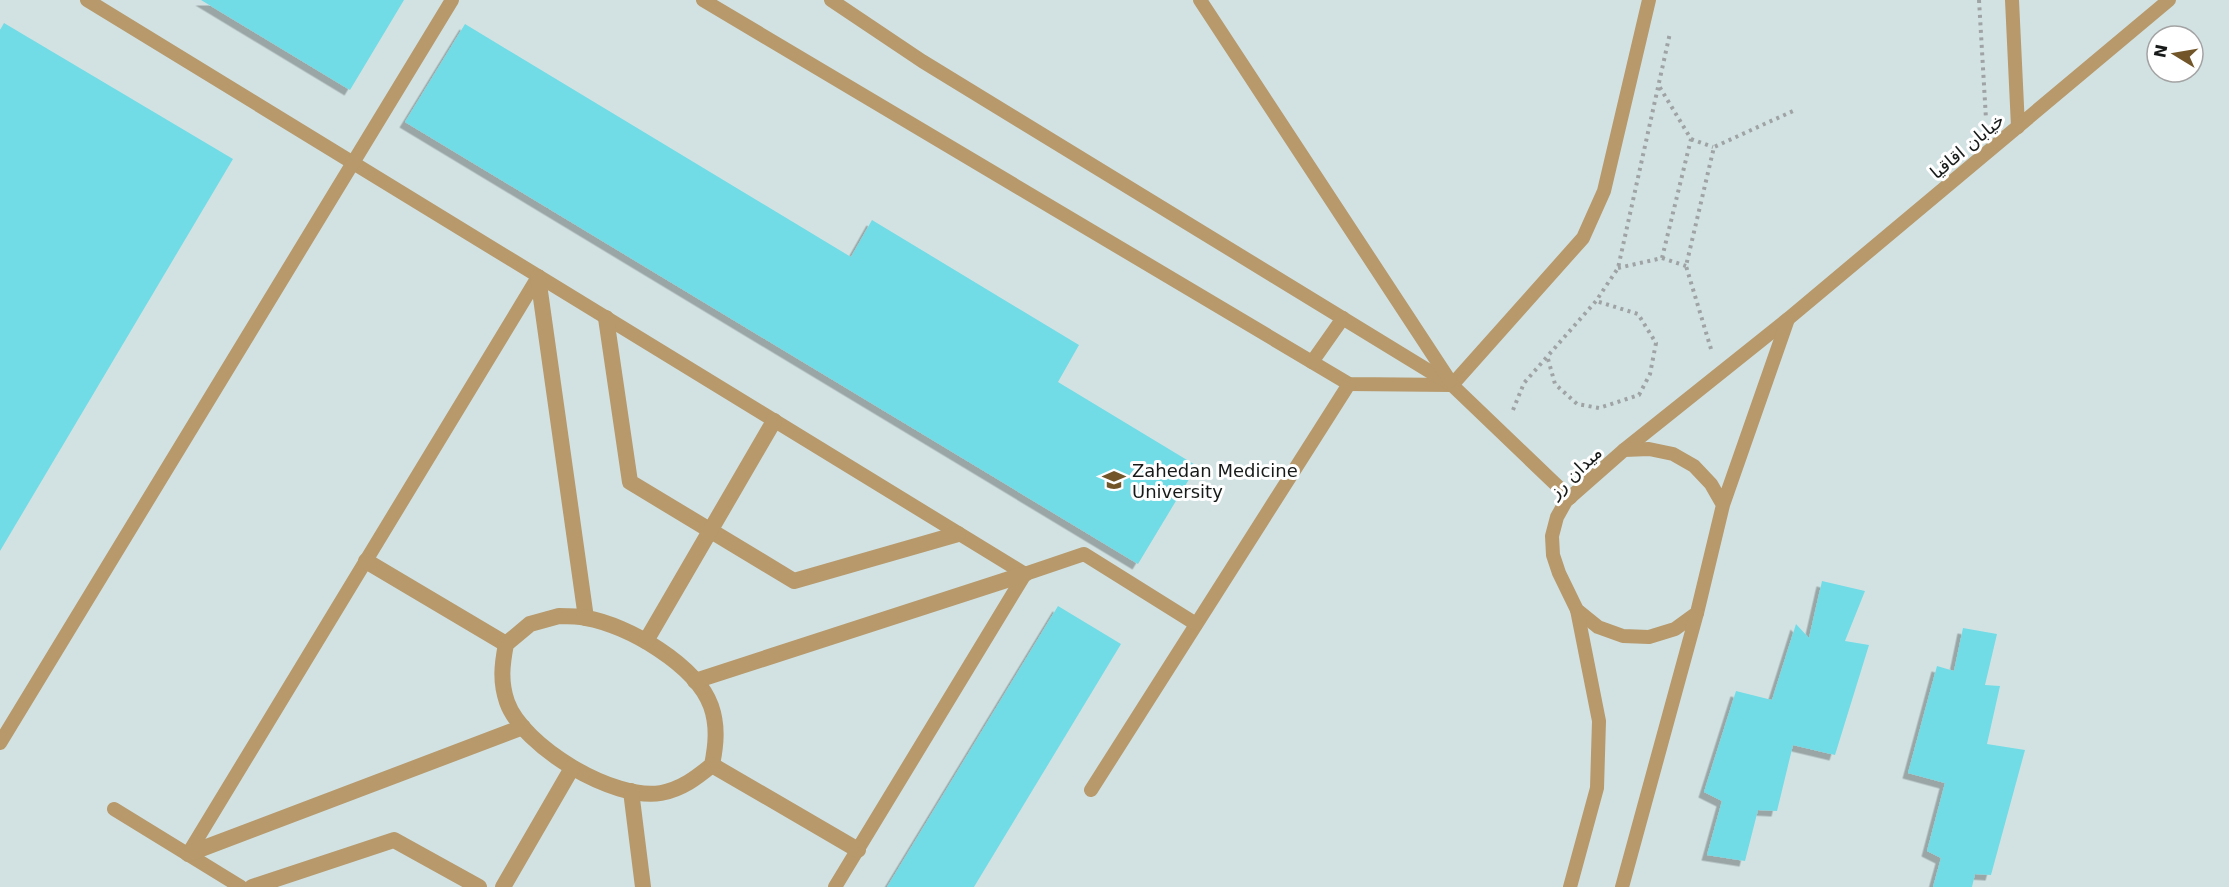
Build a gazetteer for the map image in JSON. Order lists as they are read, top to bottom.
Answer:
{
  "streets": {
    "lane": ["خیابان اقاقیا", "میدان رز"]
  },
  "crossings": [
    ["خیابان اقاقیا", "میدان رز"]
  ],
  "places": {
    "school or university": ["Zahedan Medicine University"]
  },
  "north": "left"
}
